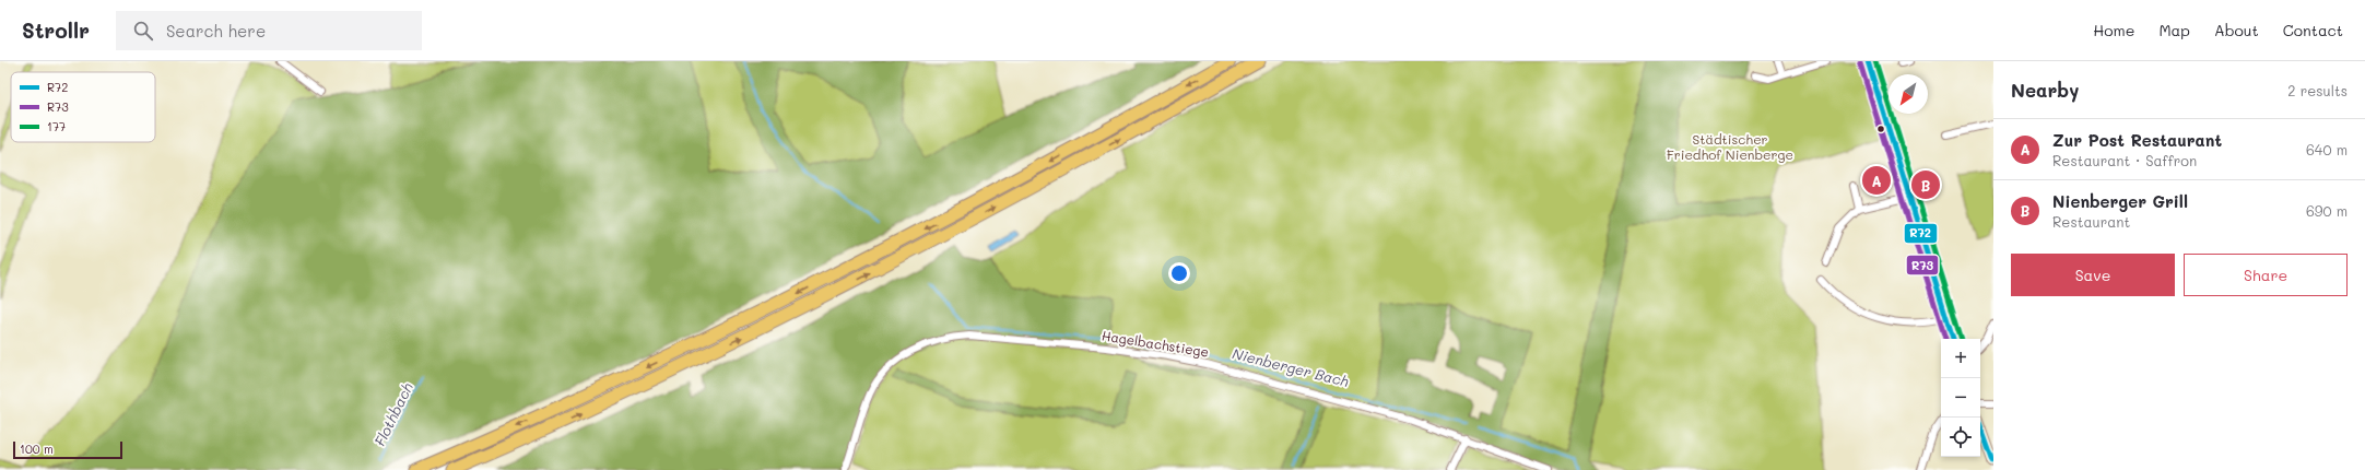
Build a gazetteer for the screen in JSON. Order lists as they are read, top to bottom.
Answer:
{
  "streets": {
    "street": ["Hagelbachstiege"]
  },
  "water": ["Nienberger Bach", "Flothbach"],
  "parks": ["Städtischer Friedhof Nienberge"],
  "lines": ["transit line R72", "transit line 177", "transit line R73"],
  "legend": ["R72", "R73", "177"],
  "scale_bar": "100 m",
  "north": "bottom left",
  "page": {
    "header": "Strollr",
    "search": "Search here",
    "nav": [
      "Home",
      "Map",
      "About",
      "Contact"
    ],
    "heading": ["Nearby", "2 results"],
    "list": [
      {
        "mark": "A",
        "name": "Zur Post Restaurant",
        "note": "Restaurant · Saffron",
        "value": "640 m"
      },
      {
        "mark": "B",
        "name": "Nienberger Grill",
        "note": "Restaurant",
        "value": "690 m"
      }
    ],
    "pins": ["A", "B"],
    "buttons": ["Save", "Share"],
    "map_buttons": ["+", "−"],
    "scale": "100 m"
  }
}
